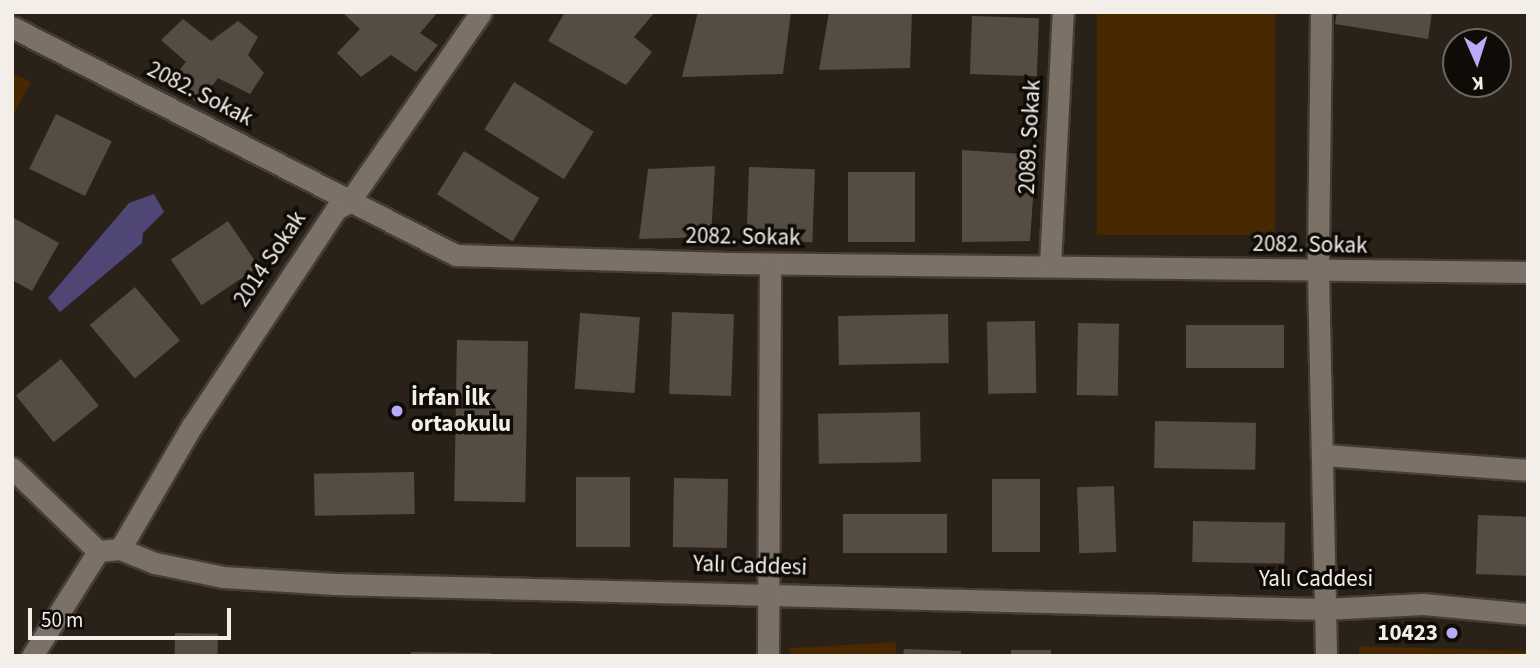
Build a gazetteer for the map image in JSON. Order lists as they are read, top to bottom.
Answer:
{
  "streets": {
    "street": [
      "2082. Sokak",
      "2089. Sokak",
      "2014 Sokak",
      "Yalı Caddesi"
    ]
  },
  "crossings": [
    ["2082. Sokak", "2089. Sokak"],
    ["2082. Sokak", "2014 Sokak"],
    ["2014 Sokak", "Yalı Caddesi"]
  ],
  "places": ["İrfan İlk ortaokulu", "10423"],
  "scale_bar": "50 m",
  "north": "bottom"
}
